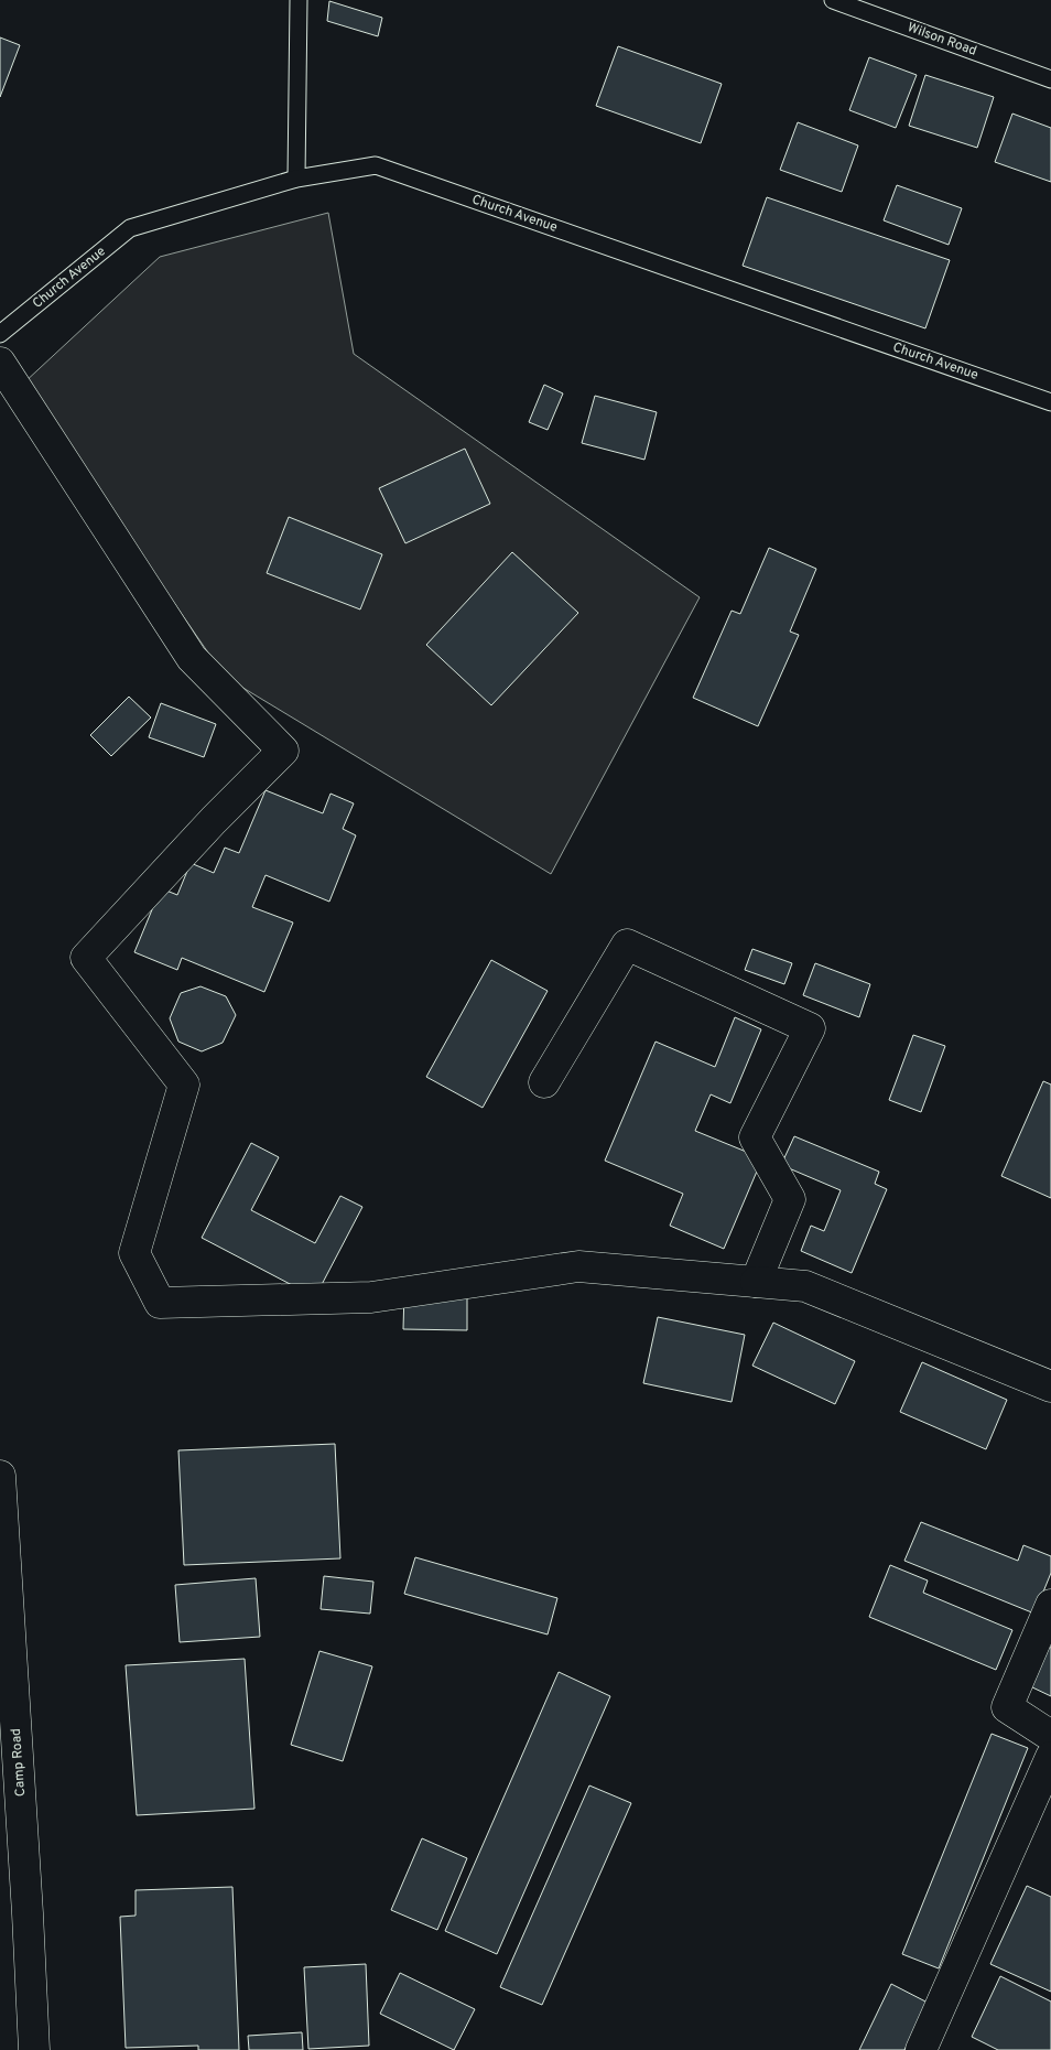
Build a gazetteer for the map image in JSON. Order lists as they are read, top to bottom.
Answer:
{
  "streets": {
    "street": ["Camp Road"],
    "lane": ["Wilson Road", "Church Avenue"]
  }
}
